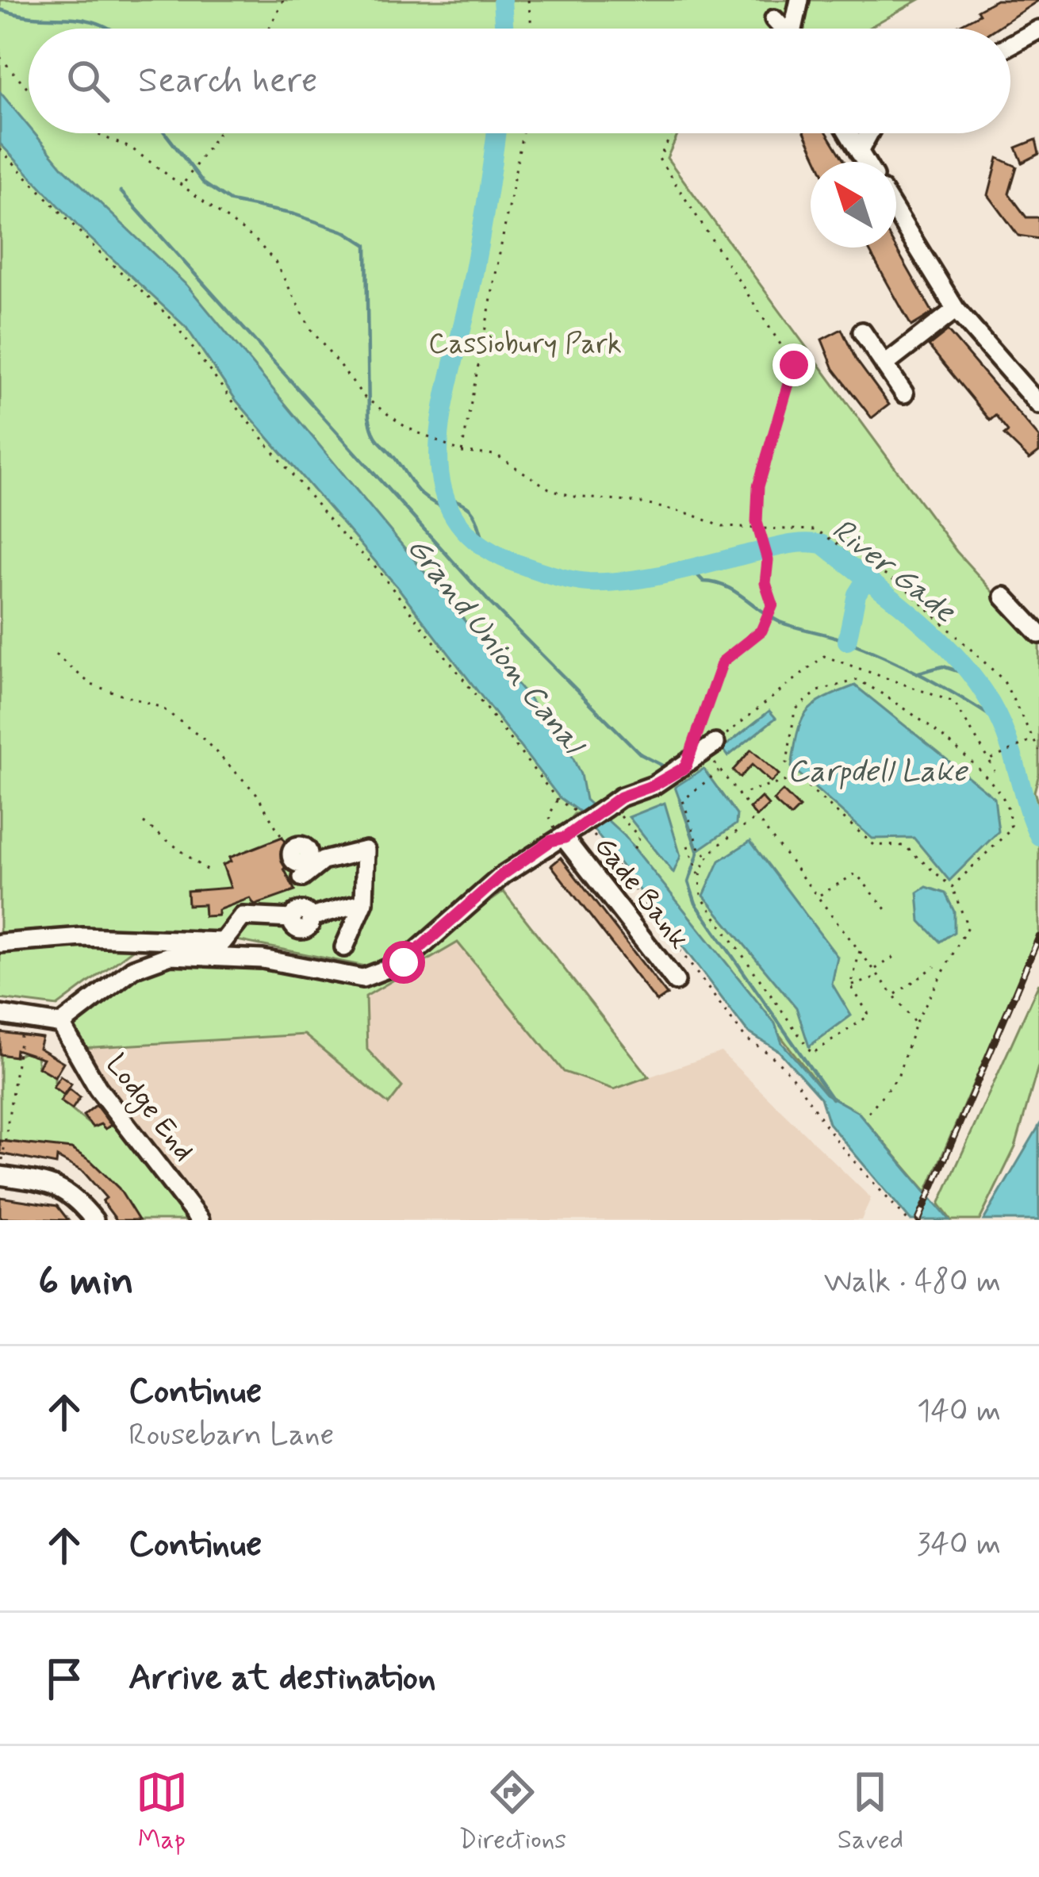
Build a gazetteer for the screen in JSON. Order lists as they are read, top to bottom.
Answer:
{
  "streets": {
    "street": ["Gade Bank", "Lodge End"]
  },
  "water": ["River Gade", "Grand Union Canal", "Carpdell Lake"],
  "parks": ["Cassiobury Park"],
  "north": "top left",
  "page": {
    "search": "Search here",
    "heading": ["6 min", "Walk · 480 m"],
    "list": [
      ["Continue", "Rousebarn Lane", "140 m"],
      ["Continue", "340 m"],
      "Arrive at destination"
    ],
    "nav": ["Map", "Directions", "Saved"]
  }
}
